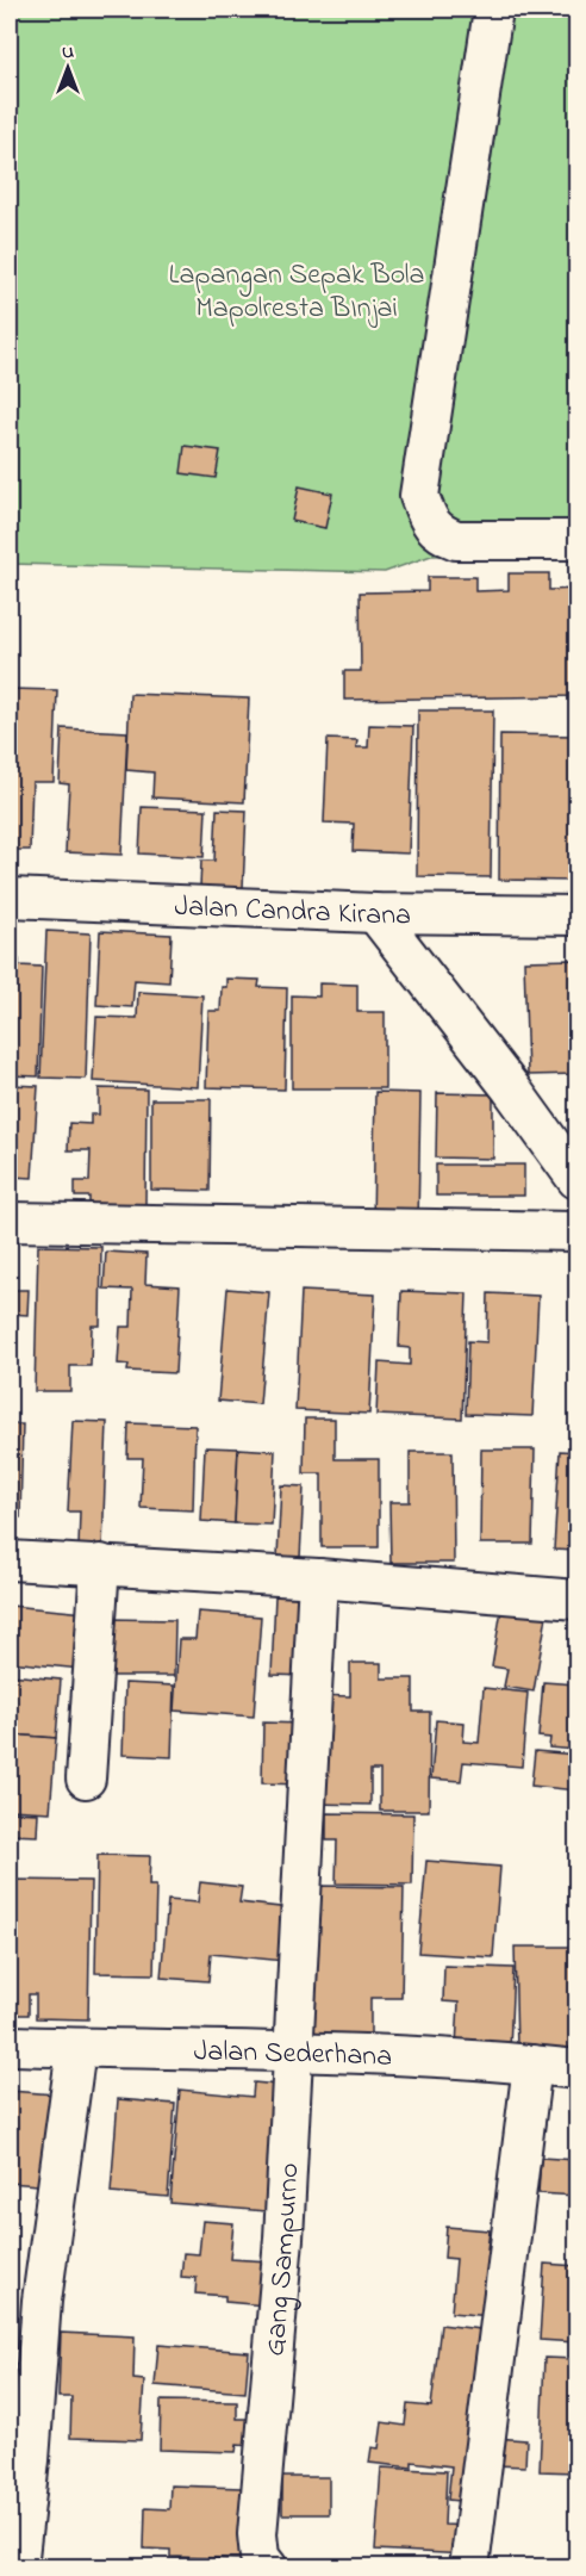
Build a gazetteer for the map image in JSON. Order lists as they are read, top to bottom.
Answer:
{
  "streets": {
    "street": ["Jalan Candra Kirana", "Jalan Sederhana", "Gang Sampurno"]
  },
  "crossings": [
    ["Jalan Sederhana", "Gang Sampurno"]
  ],
  "parks": ["Lapangan Sepak Bola Mapolresta BInjai"],
  "north": "top"
}
